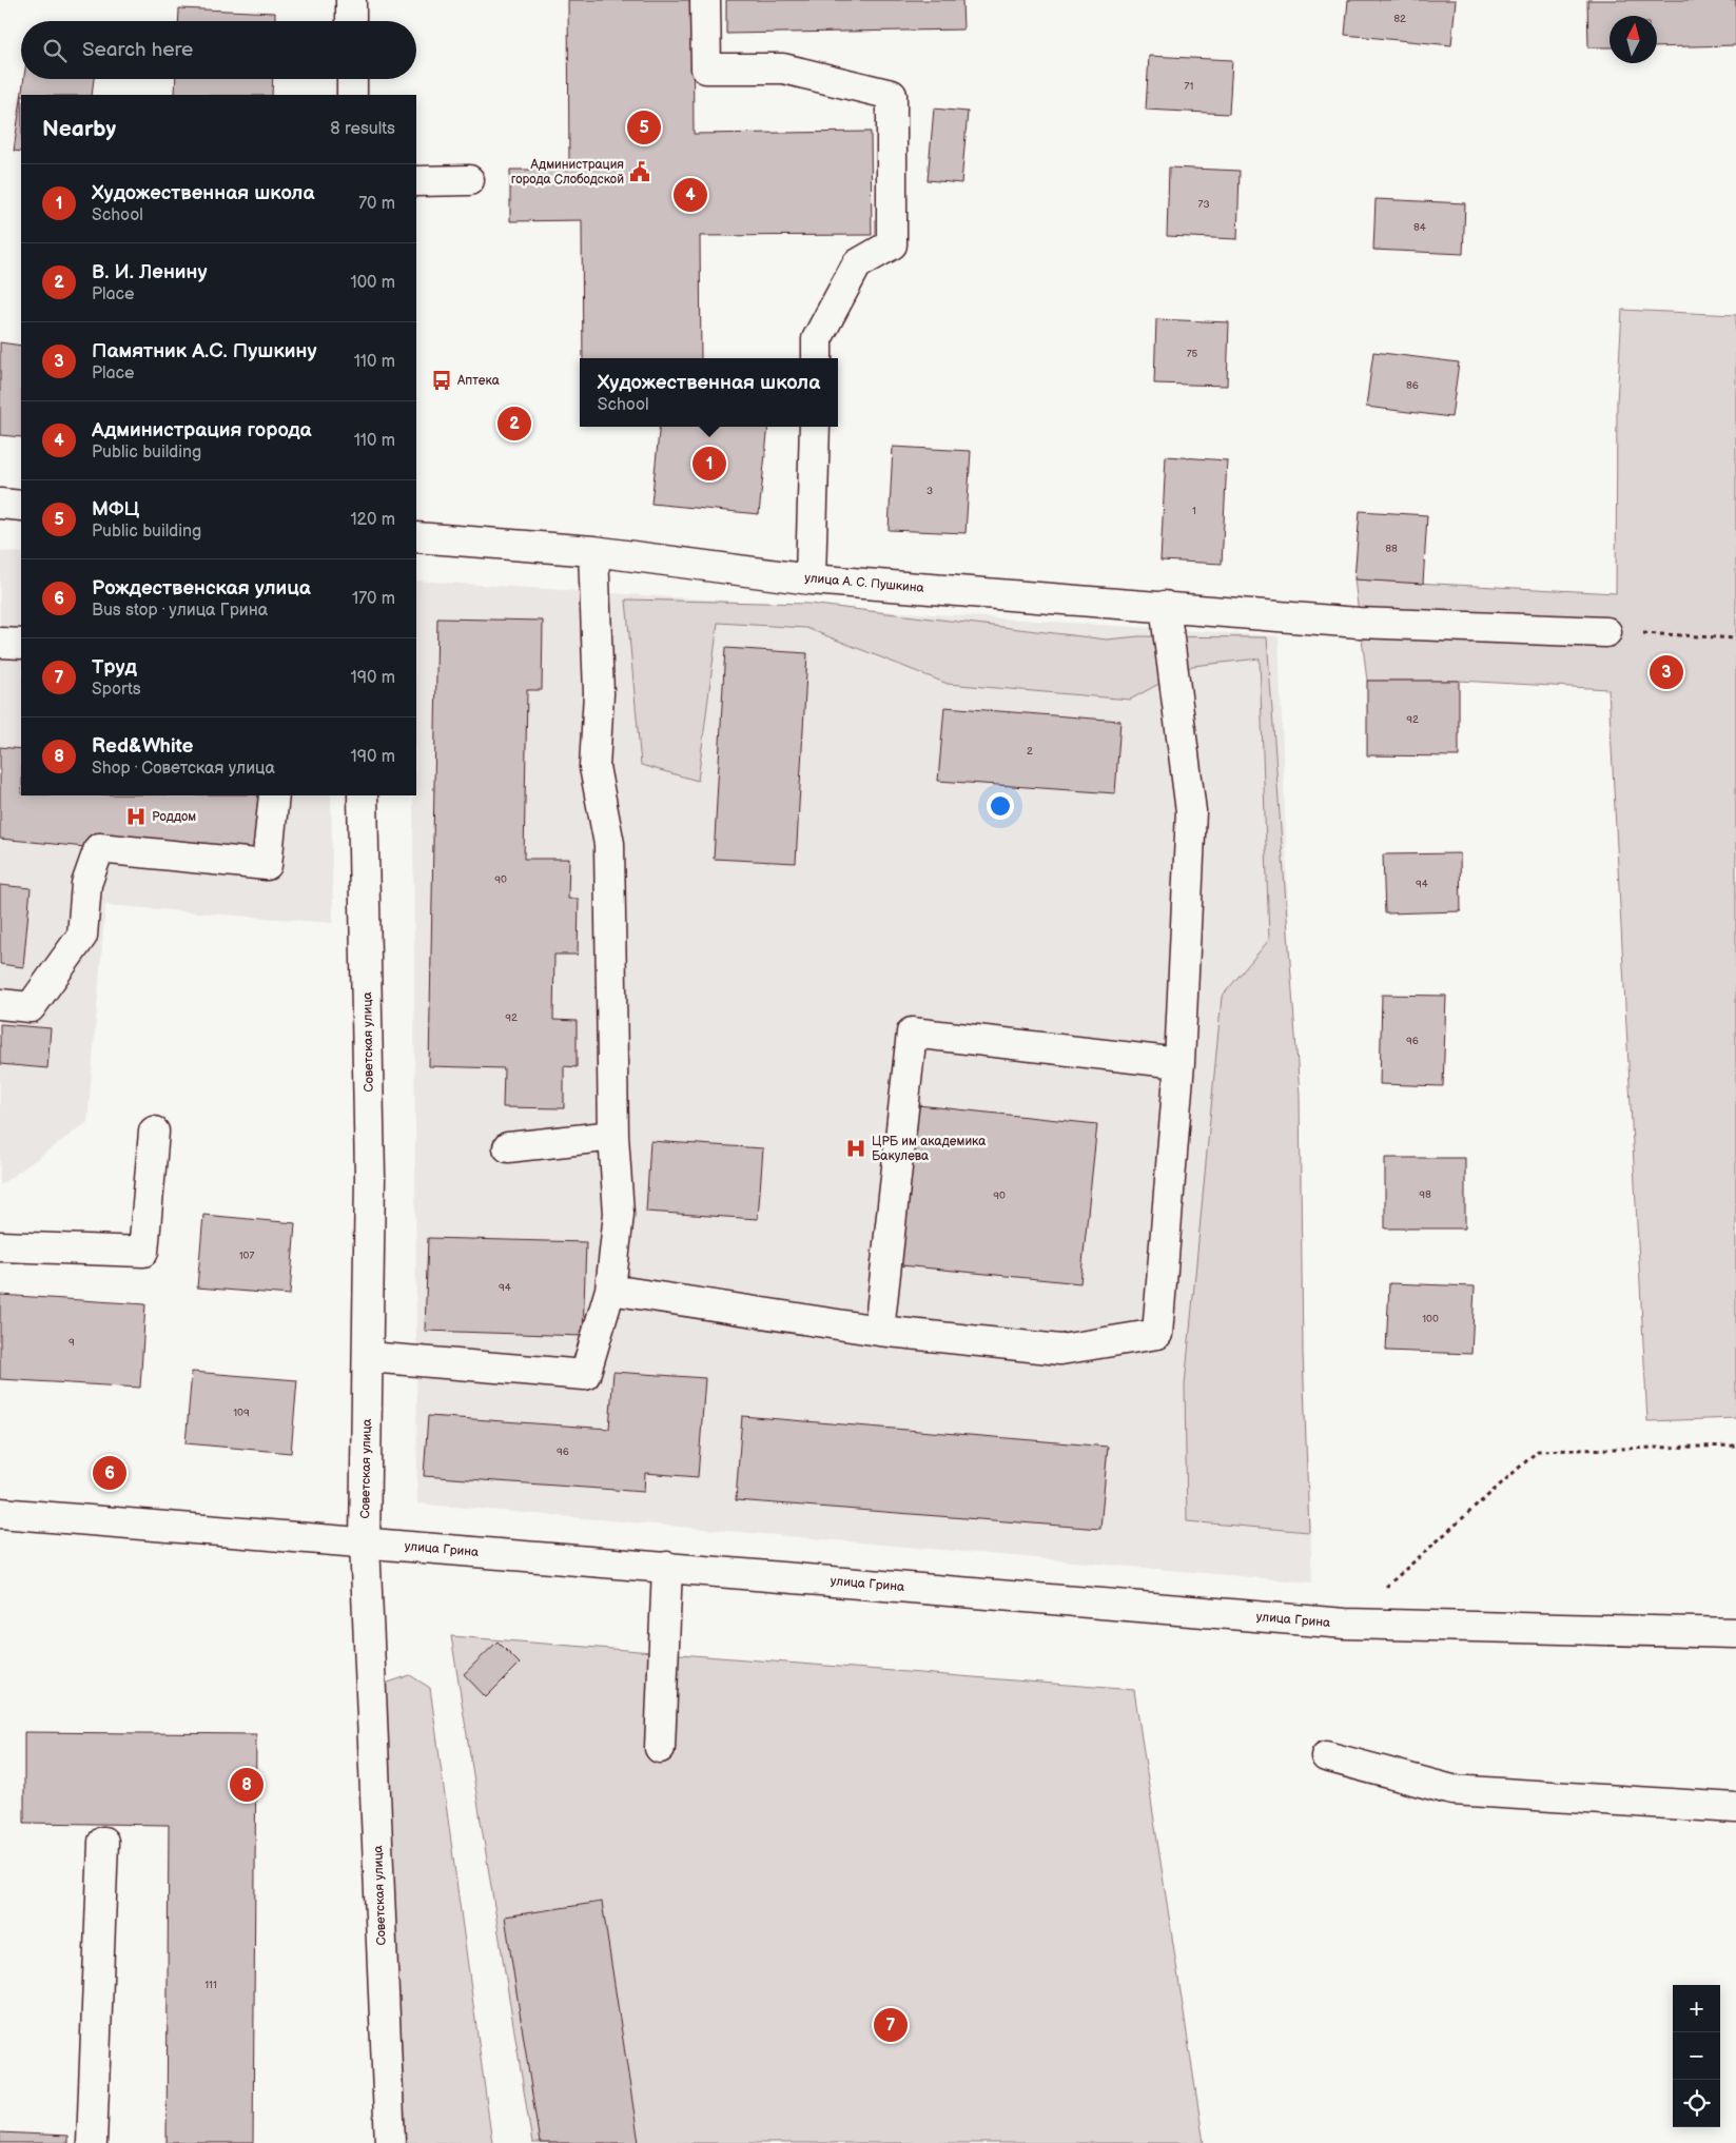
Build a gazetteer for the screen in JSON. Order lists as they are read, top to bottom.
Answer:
{
  "streets": {
    "main road": ["улица А. С. Пушкина", "Советская улица", "улица Грина"]
  },
  "crossings": [
    ["Советская улица", "улица Грина"]
  ],
  "places": {
    "public building": ["Администрация города Слободской"],
    "bus stop": ["Аптека"],
    "hospital": ["Роддом", "ЦРБ им академика Бакулева"]
  },
  "house_numbers": [
    "82",
    "71",
    "73",
    "84",
    "75",
    "86",
    "3",
    "1",
    "88",
    "92",
    "2",
    "90",
    "94",
    "92",
    "96",
    "98",
    "90",
    "107",
    "94",
    "100",
    "9",
    "109",
    "96",
    "111"
  ],
  "north": "top",
  "page": {
    "search": "Search here",
    "heading": ["Nearby", "8 results"],
    "pins": [
      "5",
      "4",
      "2",
      "1",
      "3",
      "6",
      "8",
      "7"
    ],
    "list": [
      {
        "mark": "1",
        "name": "Художественная школа",
        "note": "School",
        "value": "70 m"
      },
      {
        "mark": "2",
        "name": "В. И. Ленину",
        "note": "Place",
        "value": "100 m"
      },
      {
        "mark": "3",
        "name": "Памятник А.С. Пушкину",
        "note": "Place",
        "value": "110 m"
      },
      {
        "mark": "4",
        "name": "Администрация города",
        "note": "Public building",
        "value": "110 m"
      },
      {
        "mark": "5",
        "name": "МФЦ",
        "note": "Public building",
        "value": "120 m"
      },
      {
        "mark": "6",
        "name": "Рождественская улица",
        "note": "Bus stop · улица Грина",
        "value": "170 m"
      },
      {
        "mark": "7",
        "name": "Труд",
        "note": "Sports",
        "value": "190 m"
      },
      {
        "mark": "8",
        "name": "Red&White",
        "note": "Shop · Советская улица",
        "value": "190 m"
      }
    ],
    "popup": ["Художественная школа", "School"],
    "map_buttons": ["+", "−"]
  }
}
